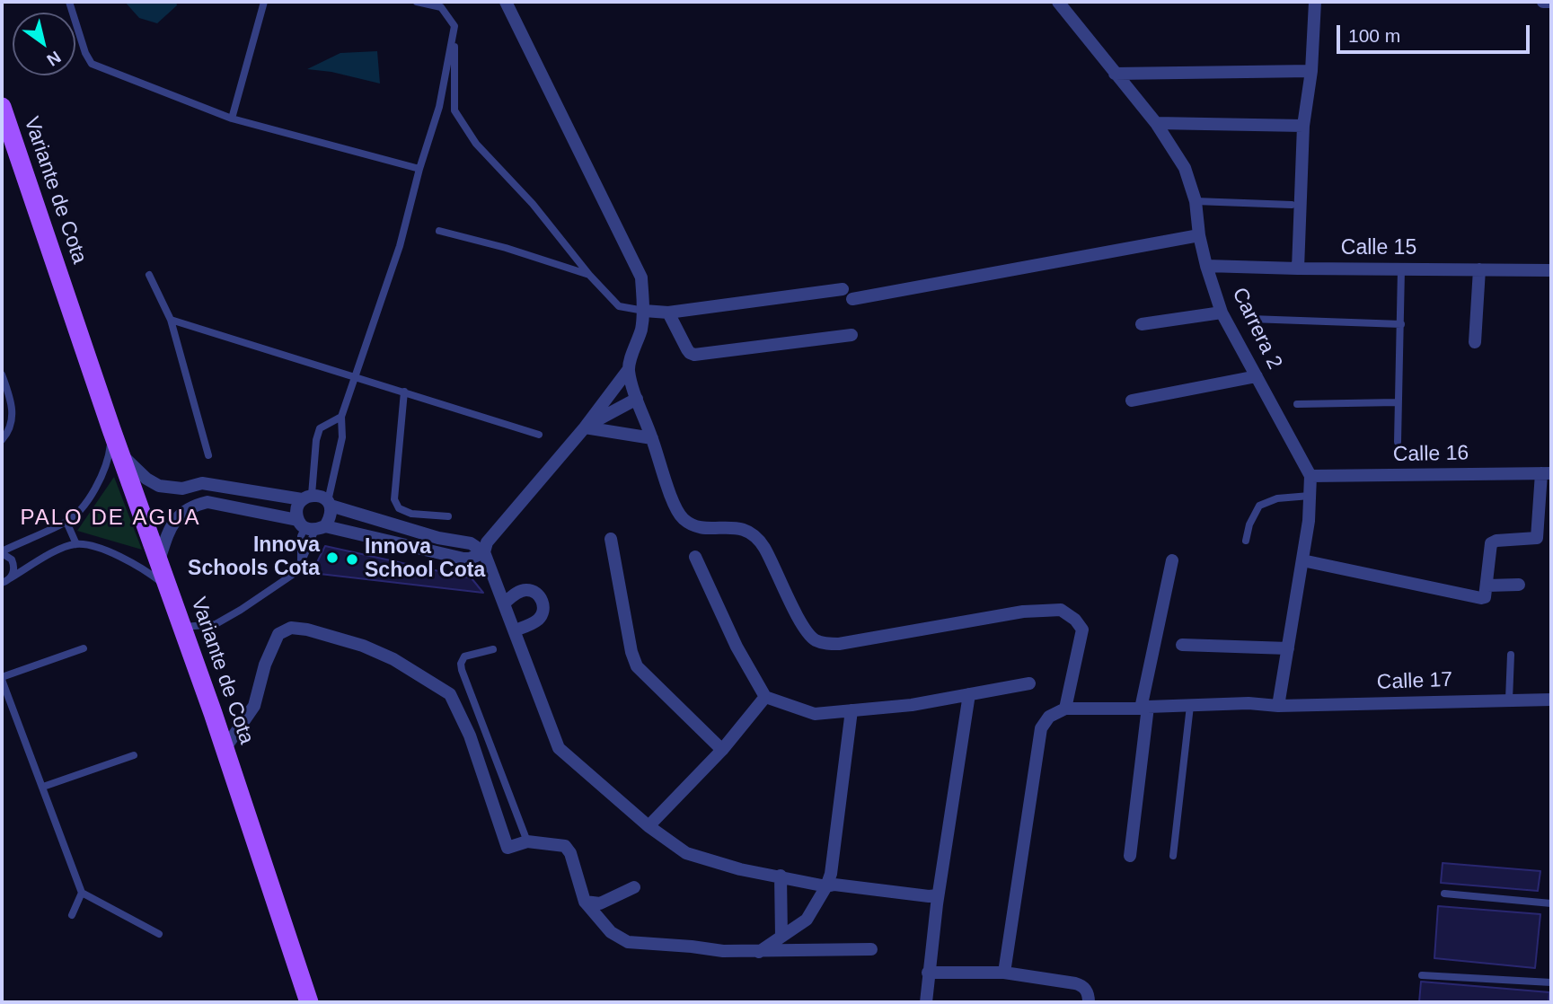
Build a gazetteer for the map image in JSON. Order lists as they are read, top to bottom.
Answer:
{
  "streets": {
    "main road": ["Variante de Cota"],
    "street": [
      "Calle 15",
      "Carrera 2",
      "Calle 16",
      "Calle 17"
    ]
  },
  "crossings": [
    ["Calle 15", "Carrera 2"],
    ["Carrera 2", "Calle 16"]
  ],
  "districts": ["PALO DE AGUA"],
  "places": ["Innova Schools Cota", "Innova School Cota"],
  "scale_bar": "100 m",
  "north": "bottom right"
}
